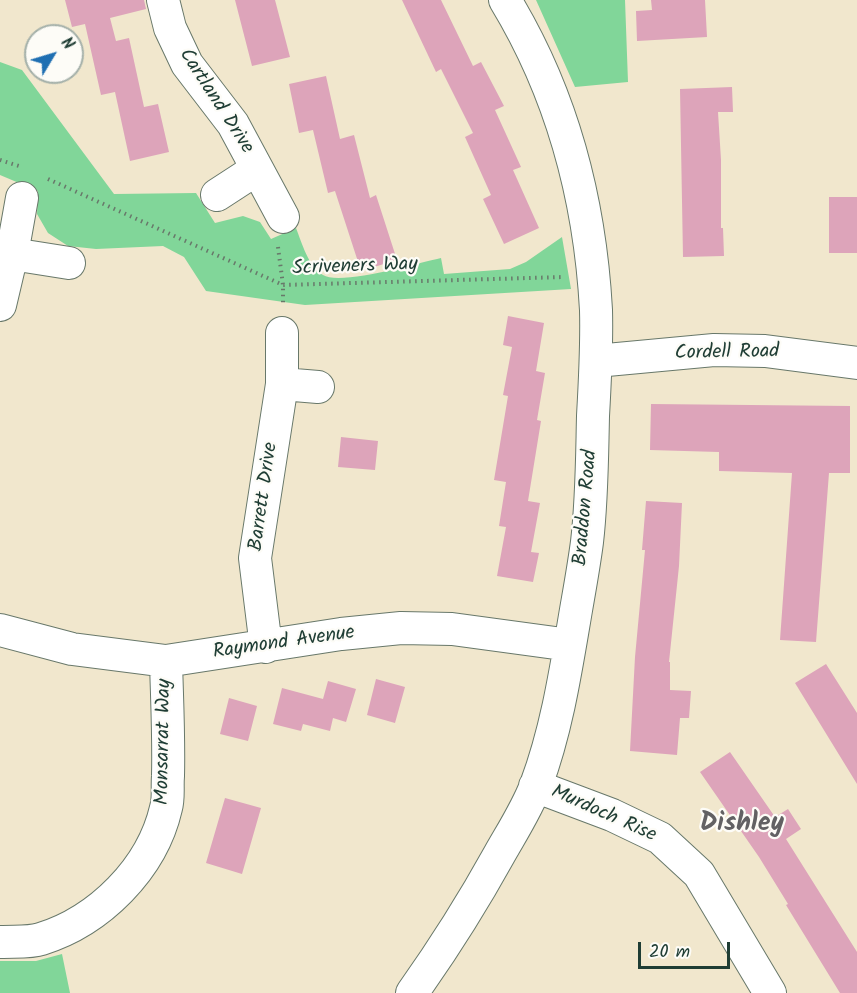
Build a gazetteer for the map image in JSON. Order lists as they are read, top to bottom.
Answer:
{
  "streets": {
    "street": [
      "Cartland Drive",
      "Cordell Road",
      "Barrett Drive",
      "Braddon Road",
      "Raymond Avenue",
      "Monsarrat Way",
      "Murdoch Rise"
    ],
    "path": ["Scriveners Way"]
  },
  "crossings": [
    ["Scriveners Way", "Braddon Road"],
    ["Cordell Road", "Braddon Road"],
    ["Barrett Drive", "Raymond Avenue"],
    ["Braddon Road", "Raymond Avenue"],
    ["Braddon Road", "Murdoch Rise"],
    ["Raymond Avenue", "Monsarrat Way"]
  ],
  "districts": ["Dishley"],
  "scale_bar": "20 m",
  "north": "top right"
}
